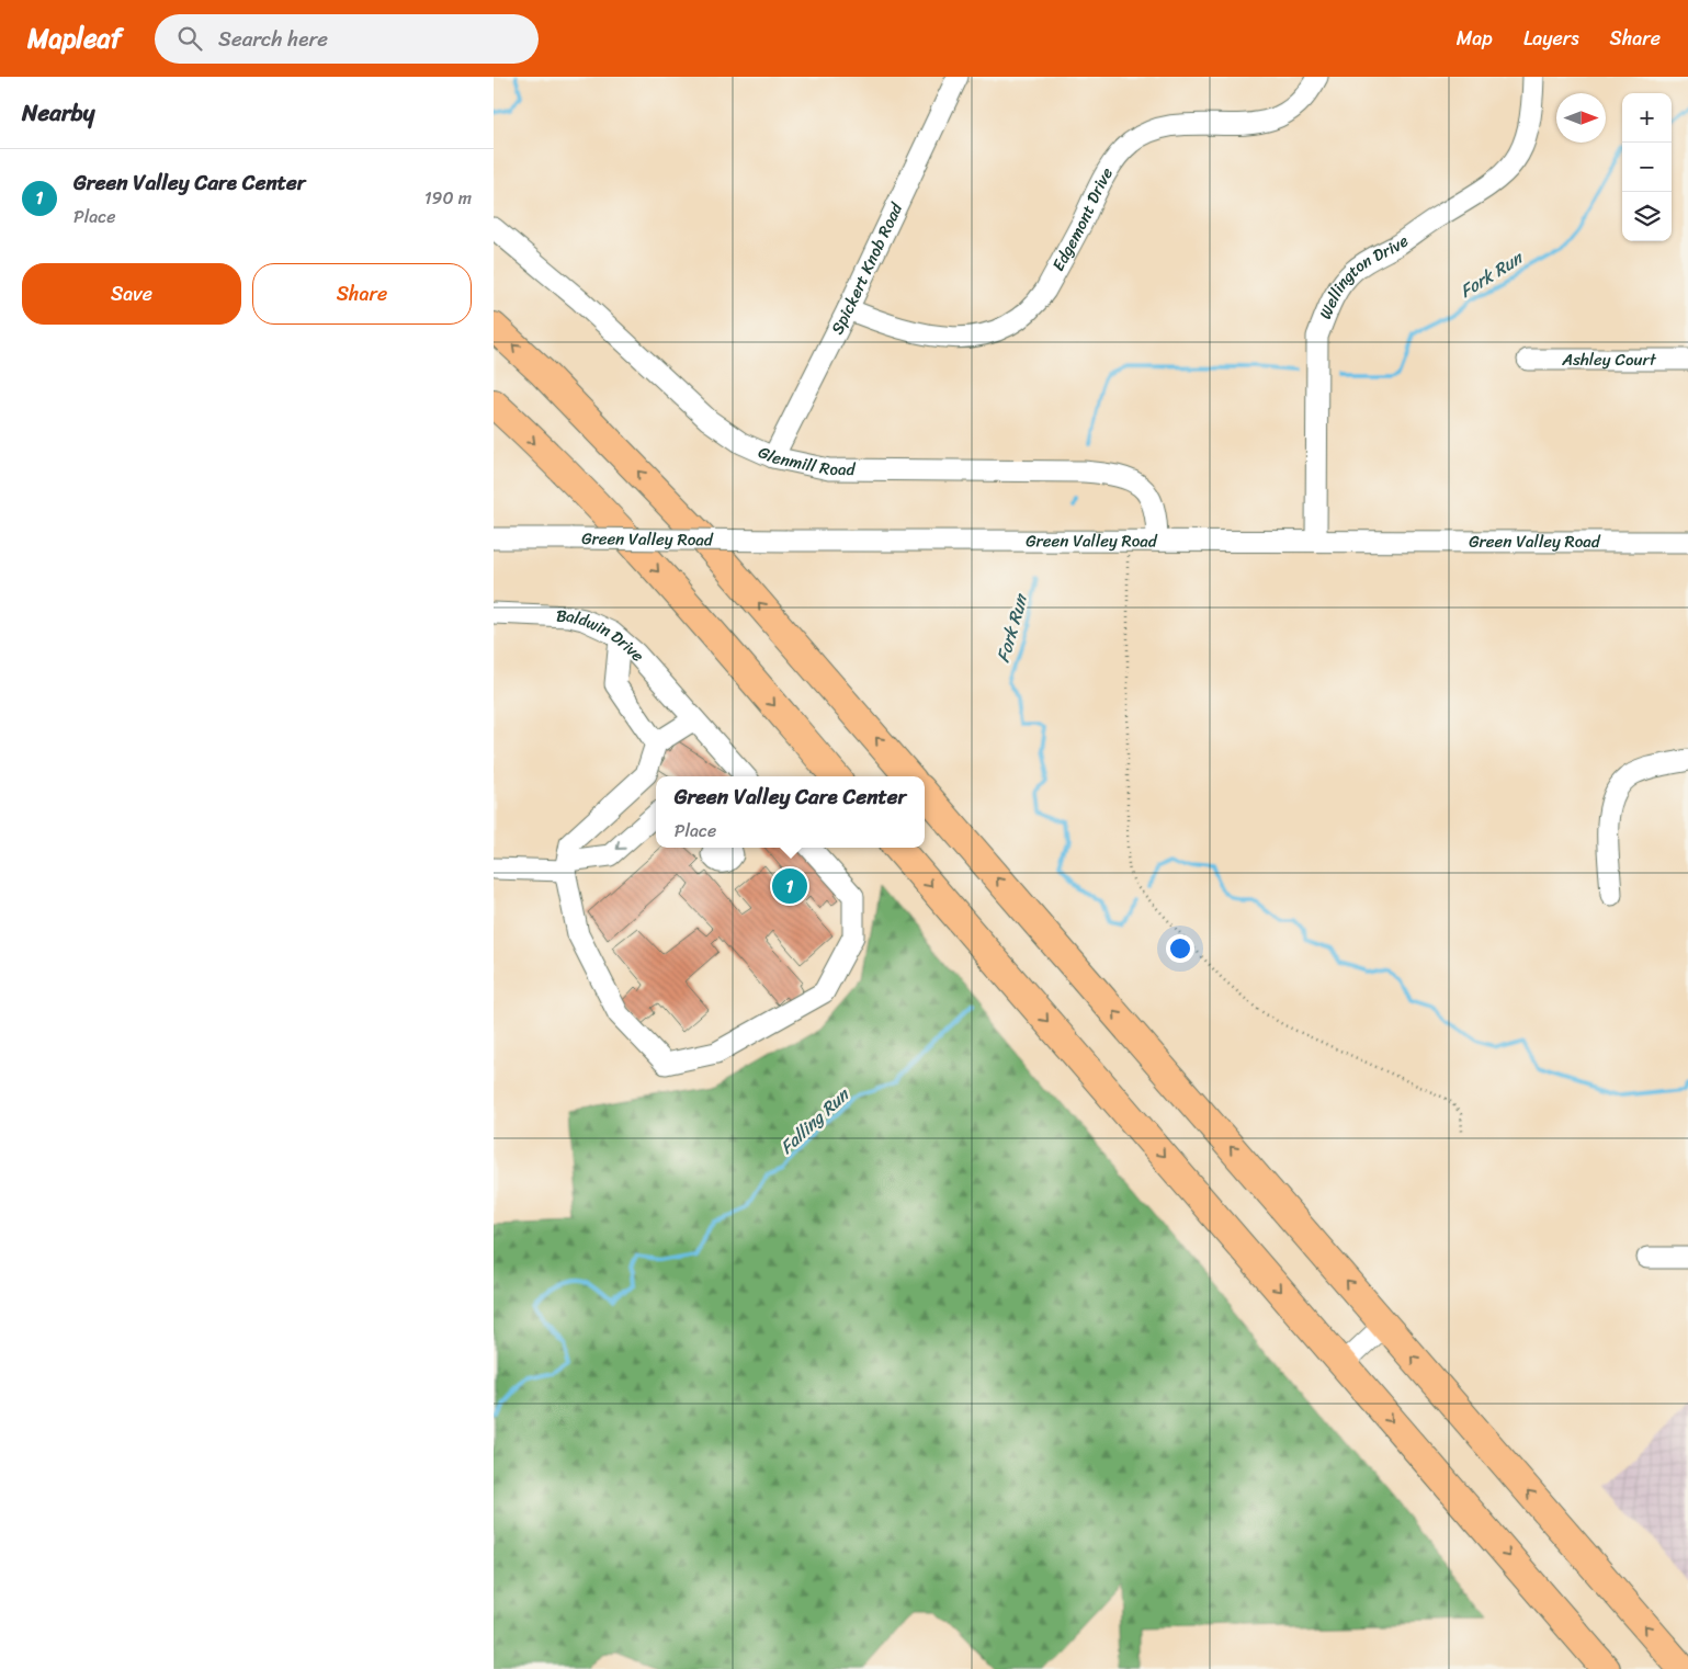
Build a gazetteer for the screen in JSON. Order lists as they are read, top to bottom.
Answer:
{
  "streets": {
    "street": [
      "Edgemont Drive",
      "Spickert Knob Road",
      "Wellington Drive",
      "Ashley Court",
      "Glenmill Road",
      "Green Valley Road",
      "Baldwin Drive"
    ]
  },
  "crossings": [
    ["Edgemont Drive", "Spickert Knob Road"],
    ["Spickert Knob Road", "Glenmill Road"],
    ["Wellington Drive", "Green Valley Road"],
    ["Glenmill Road", "Green Valley Road"]
  ],
  "water": ["Fork Run", "Falling Run"],
  "north": "right",
  "page": {
    "header": "Mapleaf",
    "search": "Search here",
    "nav": ["Map", "Layers", "Share"],
    "heading": "Nearby",
    "map_buttons": ["+", "−"],
    "list": [
      {
        "mark": "1",
        "name": "Green Valley Care Center",
        "note": "Place",
        "value": "190 m"
      }
    ],
    "buttons": ["Save", "Share"],
    "popup": ["Green Valley Care Center", "Place"],
    "pins": "1"
  }
}
